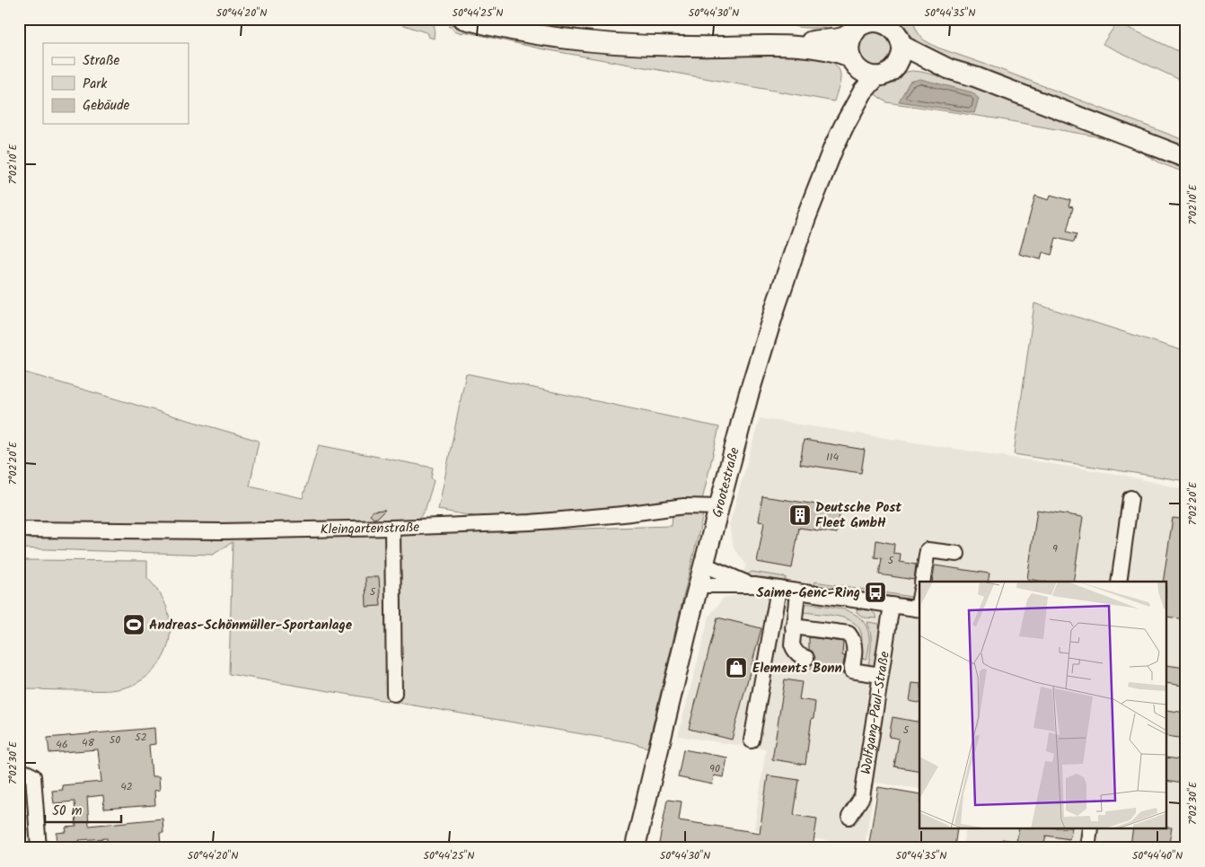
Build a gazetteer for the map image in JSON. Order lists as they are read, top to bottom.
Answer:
{
  "streets": {
    "main road": ["Grootestraße"],
    "street": ["Kleingartenstraße", "Wolfgang-Paul-Straße"]
  },
  "crossings": [
    ["Grootestraße", "Kleingartenstraße"]
  ],
  "places": {
    "building": ["Deutsche Post Fleet GmbH"],
    "bus stop": ["Saime-Genc-Ring"],
    "sports": ["Andreas-Schönmüller-Sportanlage"],
    "shop": ["Elements Bonn"]
  },
  "house_numbers": [
    "114",
    "9",
    "5",
    "5",
    "5",
    "52",
    "50",
    "48",
    "46",
    "90",
    "42"
  ],
  "legend": ["Straße", "Park", "Gebäude"],
  "scale_bar": "50 m",
  "coordinates": [
    "50°44'20\"N",
    "50°44'25\"N",
    "50°44'30\"N",
    "50°44'35\"N",
    "7°02'10\"E",
    "7°02'20\"E",
    "7°02'30\"E",
    "50°44'40\"N"
  ]
}
